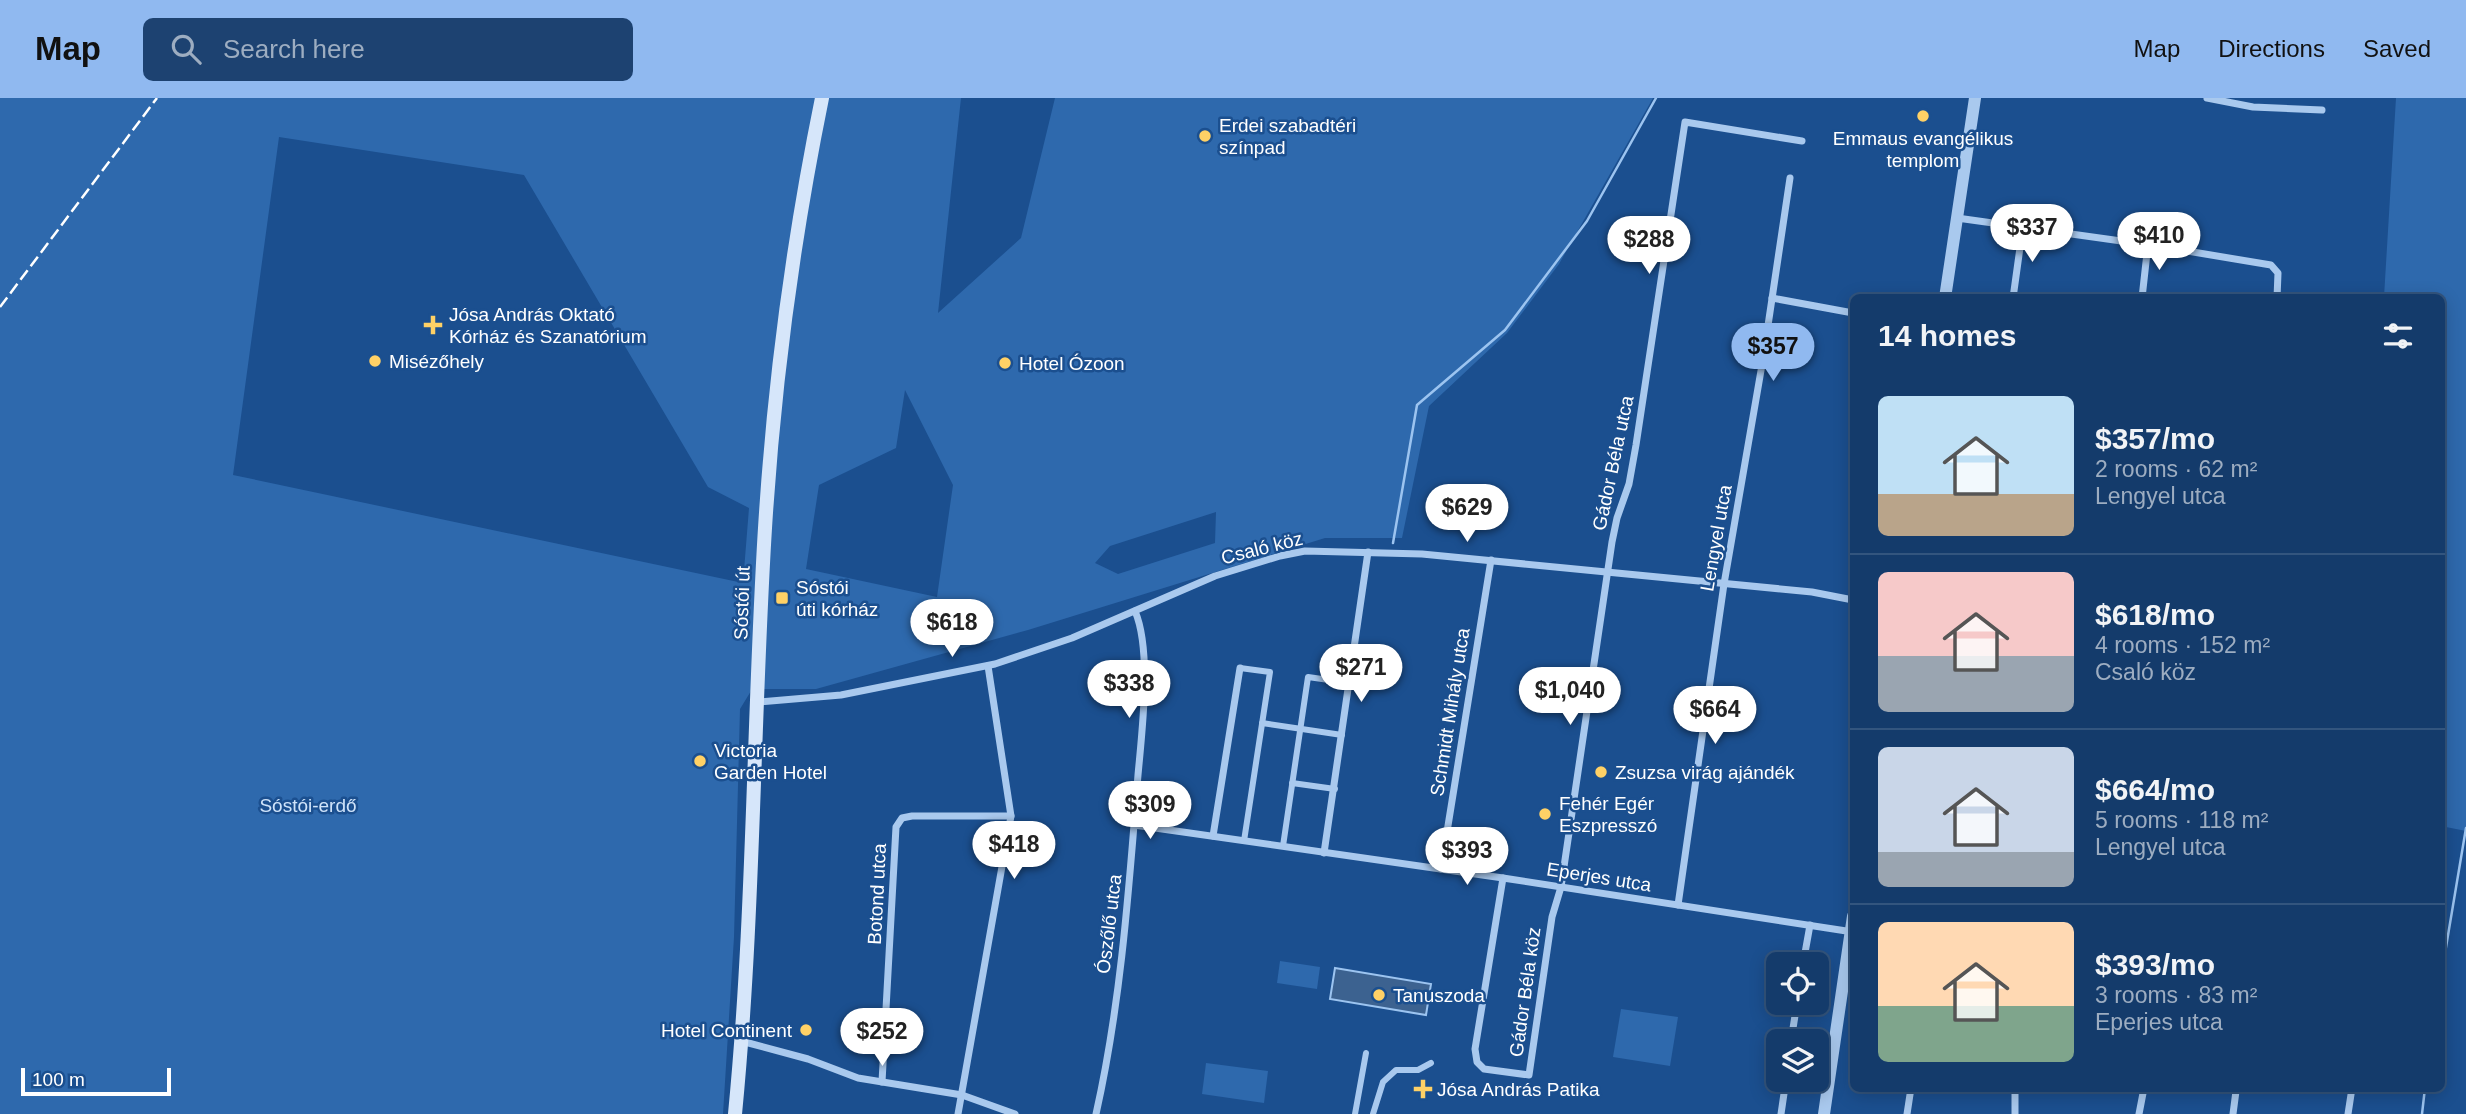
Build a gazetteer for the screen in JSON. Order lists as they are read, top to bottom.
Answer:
{
  "streets": {
    "main road": ["Sóstói út"],
    "street": [
      "Gádor Béla utca",
      "Lengyel utca",
      "Csaló köz",
      "Schmidt Mihály utca",
      "Eperjes utca",
      "Botond utca",
      "Ószőlő utca",
      "Gádor Béla köz"
    ]
  },
  "crossings": [
    ["Gádor Béla utca", "Csaló köz"],
    ["Gádor Béla utca", "Eperjes utca"],
    ["Gádor Béla utca", "Gádor Béla köz"],
    ["Lengyel utca", "Csaló köz"],
    ["Lengyel utca", "Eperjes utca"],
    ["Csaló köz", "Sóstói út"],
    ["Csaló köz", "Schmidt Mihály utca"],
    ["Csaló köz", "Ószőlő utca"],
    ["Schmidt Mihály utca", "Eperjes utca"],
    ["Eperjes utca", "Ószőlő utca"],
    ["Eperjes utca", "Gádor Béla köz"]
  ],
  "parks": ["Sóstói-erdő"],
  "places": {
    "other": [
      "Emmaus evangélikus templom",
      "Erdei szabadtéri színpad",
      "Misézőhely",
      "Hotel Ózoon",
      "Victoria Garden Hotel",
      "Zsuzsa virág ajándék",
      "Fehér Egér Eszpresszó",
      "Tanuszoda",
      "Hotel Continent"
    ],
    "health": ["Jósa András Oktató Kórház és Szanatórium", "Jósa András Patika"],
    "transit": ["Sóstói úti kórház"]
  },
  "scale_bar": "100 m",
  "page": {
    "header": "Map",
    "search": "Search here",
    "nav": ["Map", "Directions", "Saved"],
    "price": [
      "$337",
      "$410",
      "$288",
      "$357",
      "$629",
      "$618",
      "$271",
      "$338",
      "$1,040",
      "$664",
      "$309",
      "$418",
      "$393",
      "$252"
    ],
    "heading": "14 homes",
    "list": [
      {
        "name": "$357/mo",
        "note": "2 rooms · 62 m² · Lengyel utca"
      },
      {
        "name": "$618/mo",
        "note": "4 rooms · 152 m² · Csaló köz"
      },
      {
        "name": "$664/mo",
        "note": "5 rooms · 118 m² · Lengyel utca"
      },
      {
        "name": "$393/mo",
        "note": "3 rooms · 83 m² · Eperjes utca"
      }
    ],
    "scale": "100 m"
  }
}
